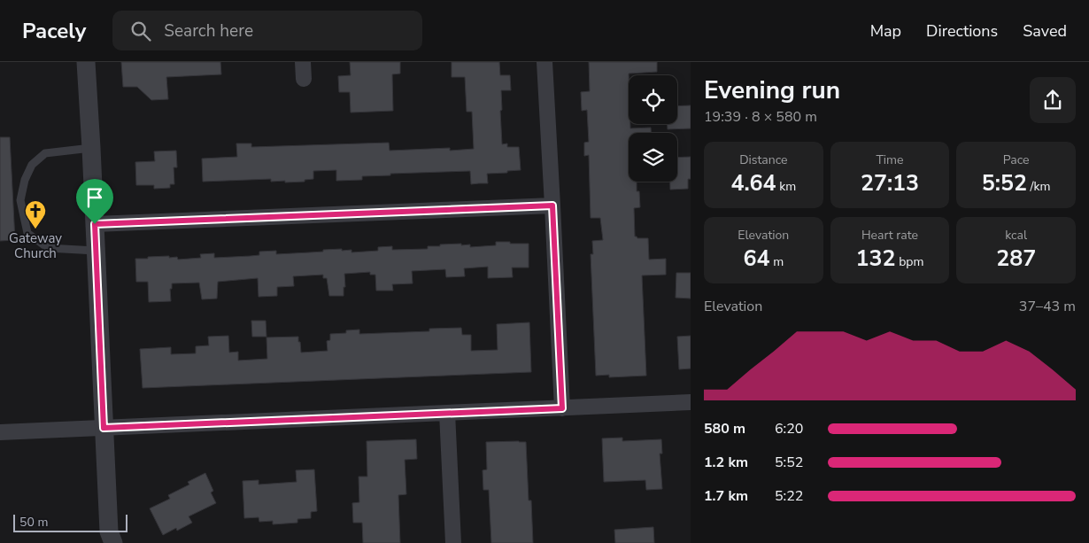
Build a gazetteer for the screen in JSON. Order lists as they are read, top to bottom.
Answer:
{
  "places": {
    "church": ["Gateway Church"]
  },
  "scale_bar": "50 m",
  "page": {
    "header": "Pacely",
    "search": "Search here",
    "nav": ["Map", "Directions", "Saved"],
    "heading": ["Evening run", "19:39 · 8 × 580 m"],
    "stats": [
      ["Distance", "4.64 km"],
      ["Time", "27:13"],
      ["Pace", "5:52 /km"],
      ["Elevation", "64 m"],
      ["Heart rate", "132 bpm"],
      ["kcal", "287"]
    ],
    "chart": ["Elevation", "37–43 m"],
    "list": [
      {
        "name": "580 m",
        "note": "6:20"
      },
      {
        "name": "1.2 km",
        "note": "5:52"
      },
      {
        "name": "1.7 km",
        "note": "5:22"
      }
    ],
    "scale": "50 m"
  }
}
